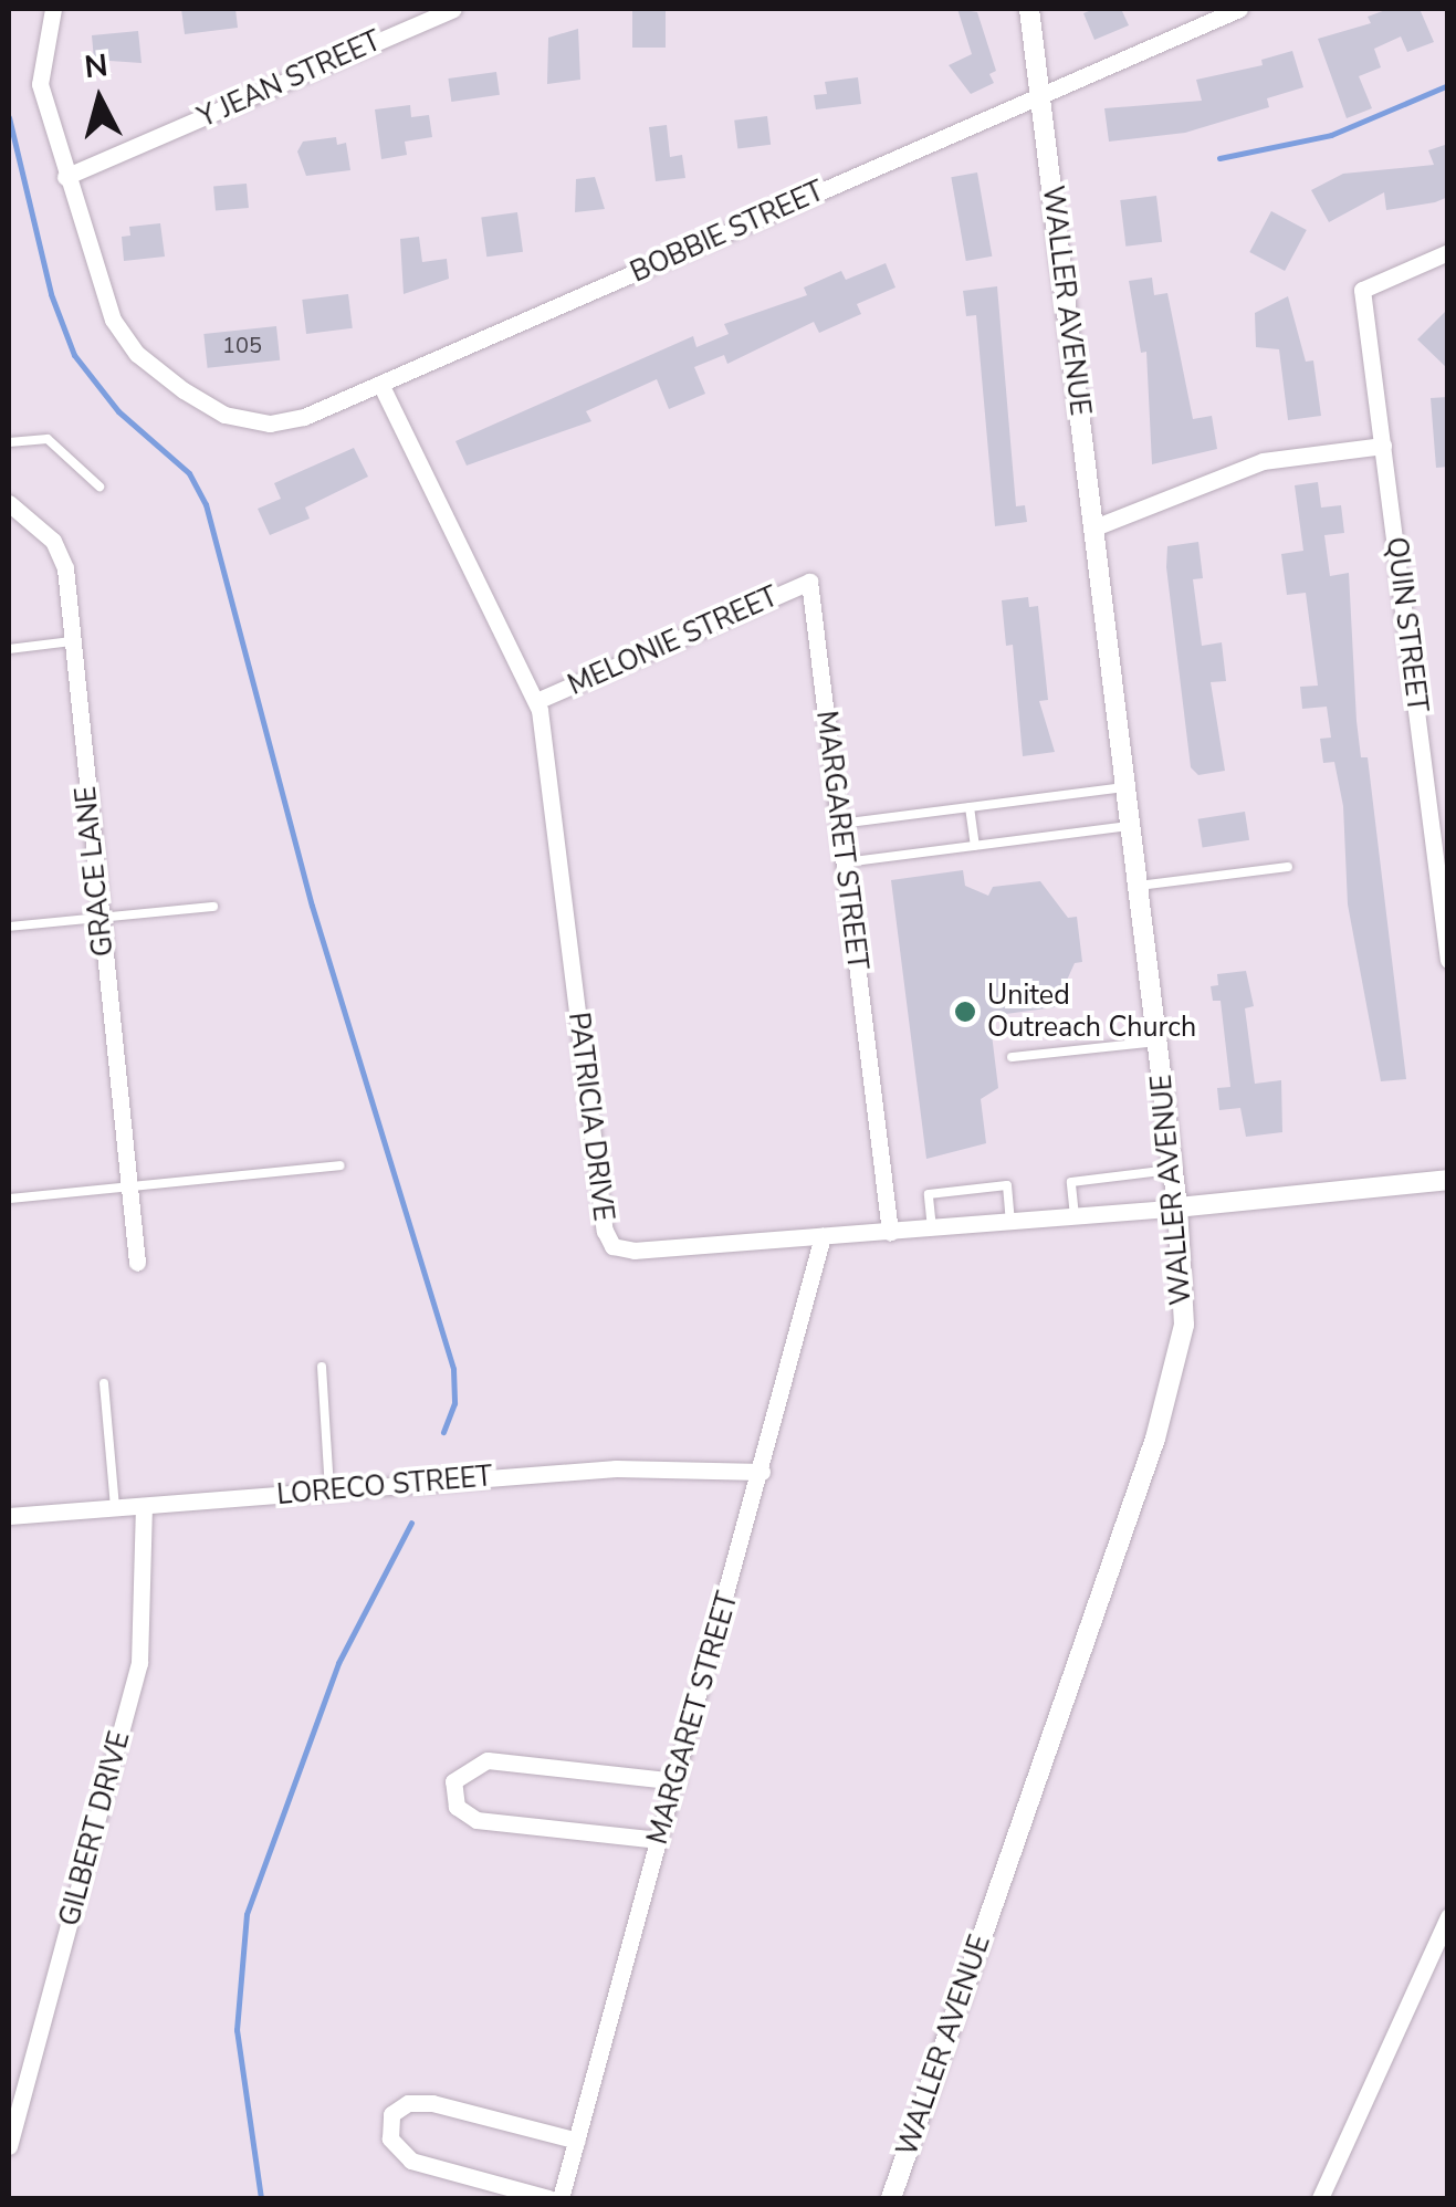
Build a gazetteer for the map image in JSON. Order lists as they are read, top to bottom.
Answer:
{
  "streets": {
    "street": [
      "Y JEAN STREET",
      "BOBBIE STREET",
      "WALLER AVENUE",
      "QUIN STREET",
      "MELONIE STREET",
      "MARGARET STREET",
      "GRACE LANE",
      "PATRICIA DRIVE",
      "LORECO STREET",
      "GILBERT DRIVE"
    ]
  },
  "crossings": [
    ["Y JEAN STREET", "BOBBIE STREET"],
    ["BOBBIE STREET", "WALLER AVENUE"],
    ["BOBBIE STREET", "PATRICIA DRIVE"],
    ["WALLER AVENUE", "PATRICIA DRIVE"],
    ["MELONIE STREET", "MARGARET STREET"],
    ["MELONIE STREET", "PATRICIA DRIVE"],
    ["MARGARET STREET", "PATRICIA DRIVE"],
    ["MARGARET STREET", "LORECO STREET"],
    ["LORECO STREET", "GILBERT DRIVE"]
  ],
  "places": ["United Outreach Church"],
  "house_numbers": ["105"],
  "north": "top"
}
